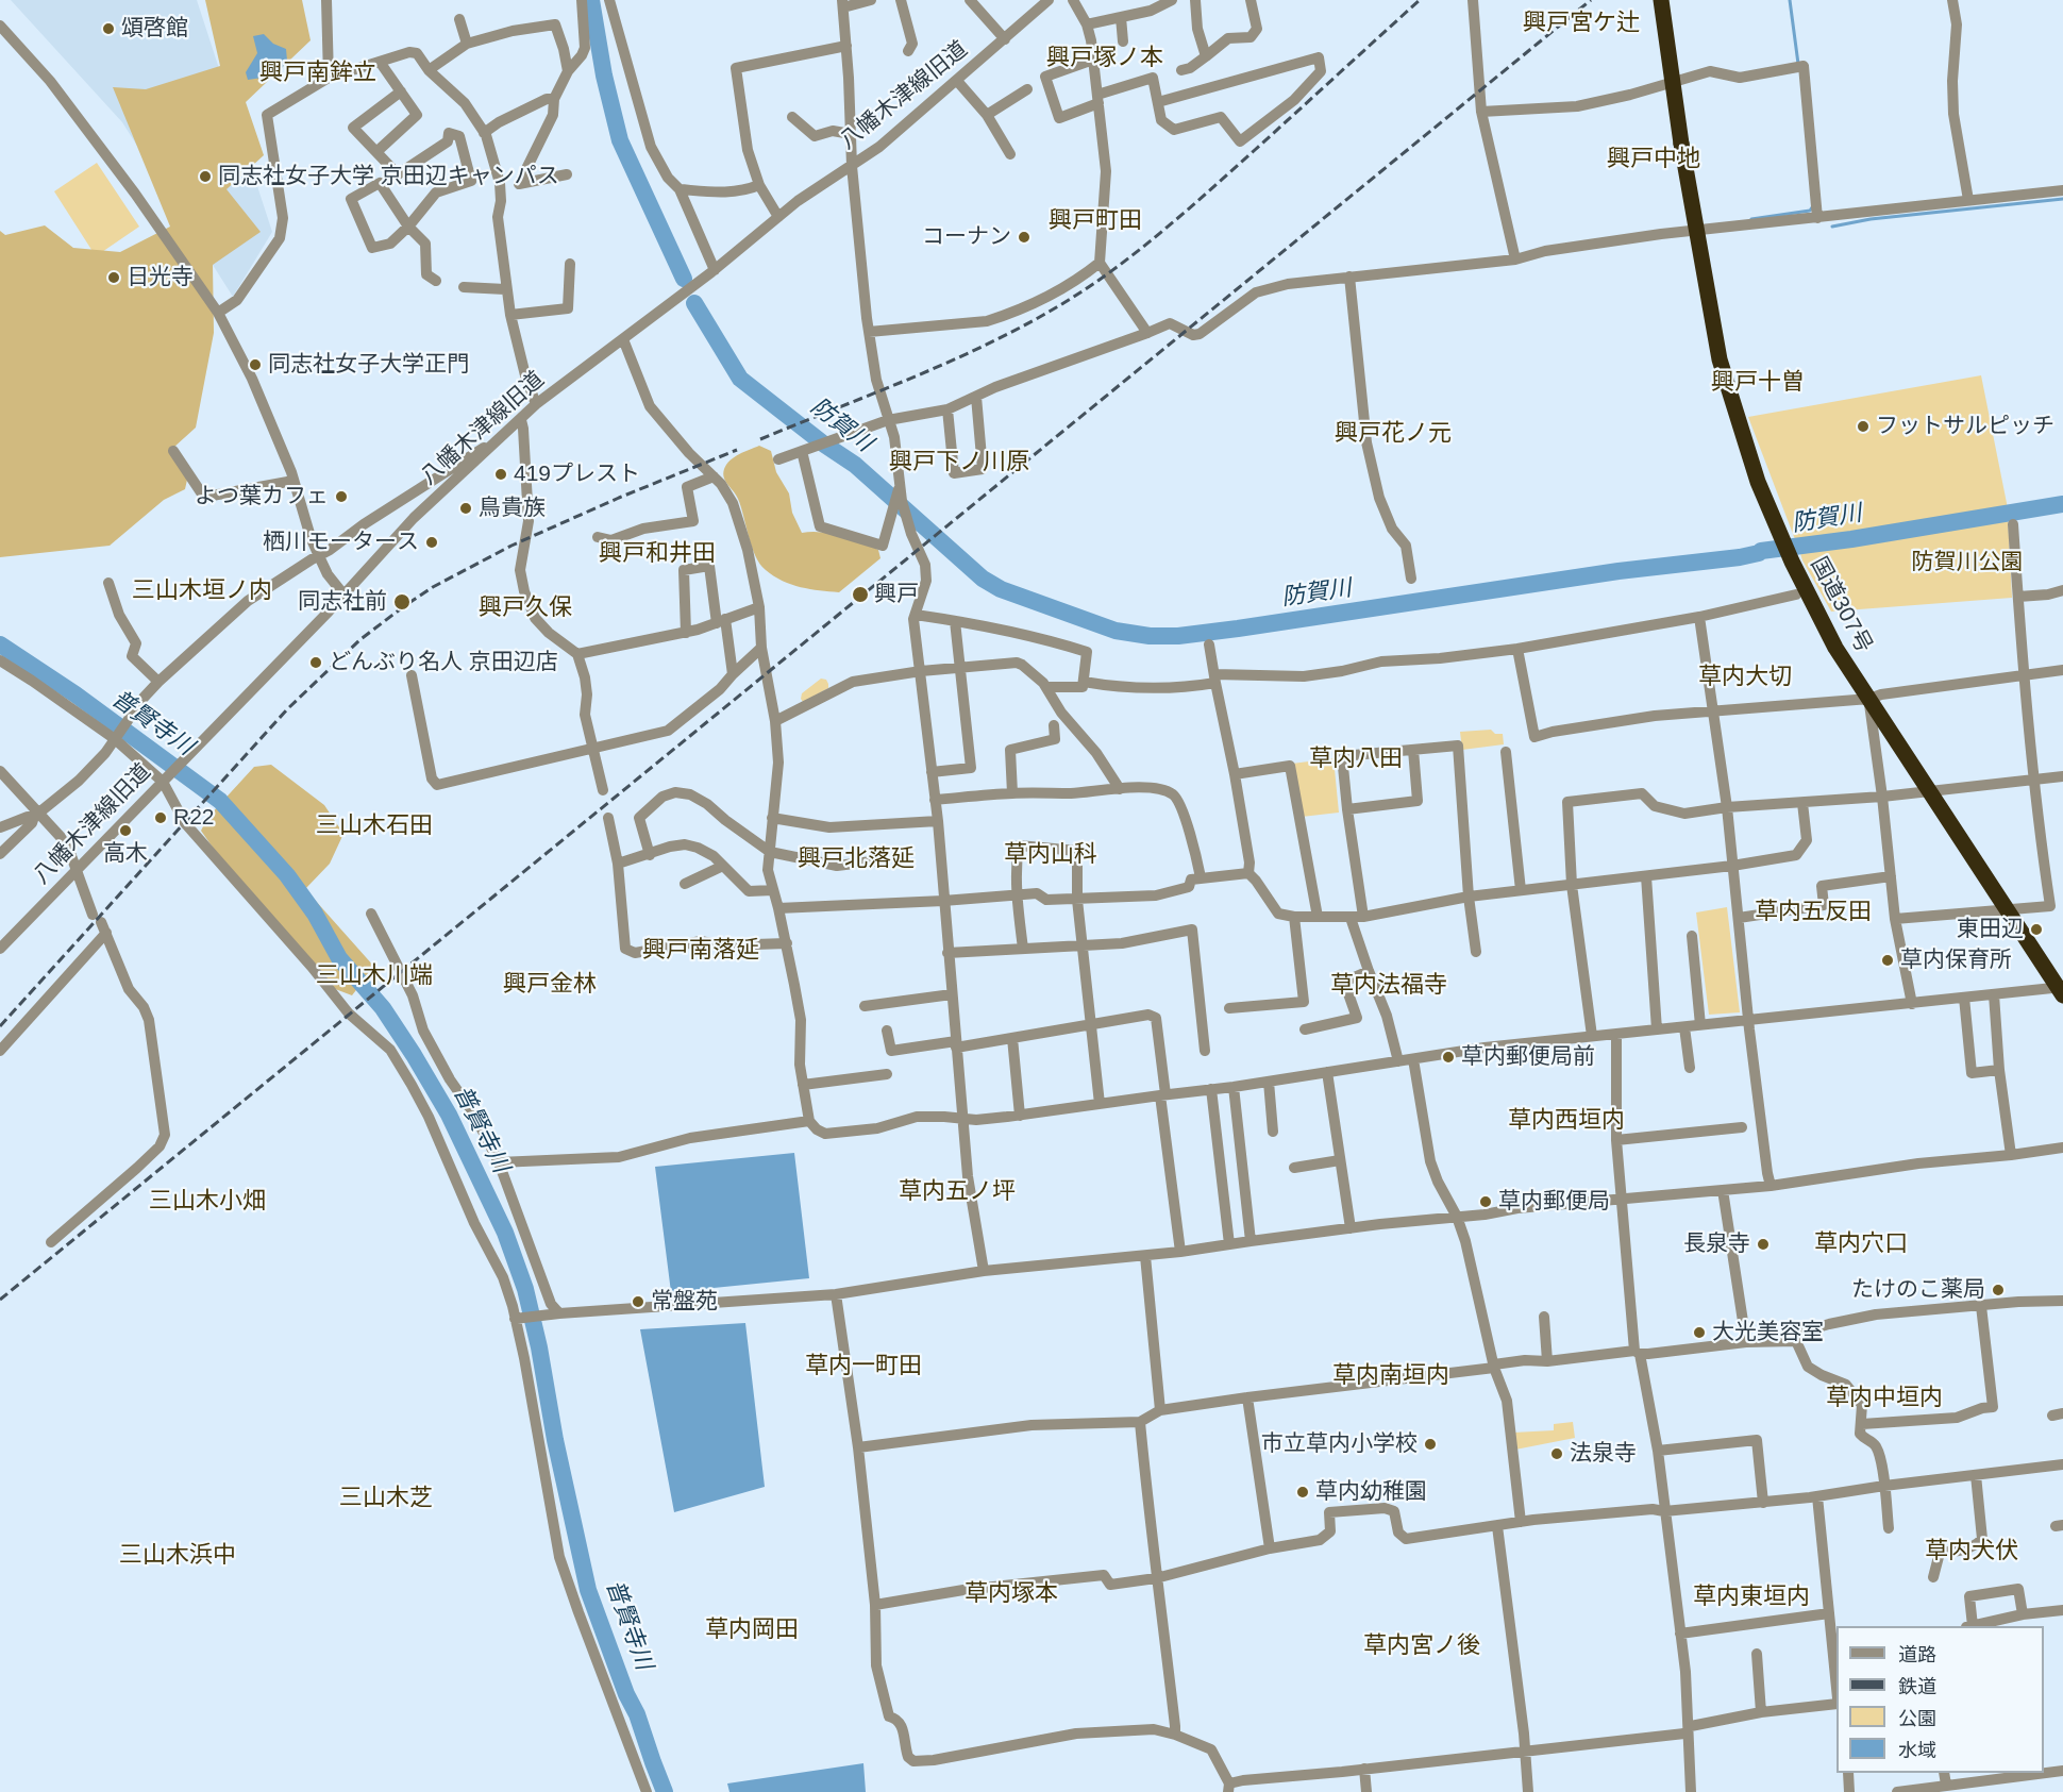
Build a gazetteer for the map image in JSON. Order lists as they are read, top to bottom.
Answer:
{
  "streets": {
    "highway": ["国道307号"],
    "street": ["八幡木津線旧道"]
  },
  "districts": [
    "興戸宮ケ辻",
    "興戸塚ノ本",
    "興戸南鉾立",
    "興戸中地",
    "興戸町田",
    "興戸十曽",
    "興戸花ノ元",
    "興戸下ノ川原",
    "興戸和井田",
    "三山木垣ノ内",
    "興戸久保",
    "草内大切",
    "草内八田",
    "三山木石田",
    "草内山科",
    "興戸北落延",
    "草内五反田",
    "興戸南落延",
    "三山木川端",
    "興戸金林",
    "草内法福寺",
    "草内西垣内",
    "草内五ノ坪",
    "三山木小畑",
    "草内穴口",
    "草内一町田",
    "草内南垣内",
    "草内中垣内",
    "三山木芝",
    "草内犬伏",
    "三山木浜中",
    "草内塚本",
    "草内東垣内",
    "草内岡田",
    "草内宮ノ後"
  ],
  "water": ["防賀川", "普賢寺川"],
  "parks": ["防賀川公園"],
  "places": [
    "頌啓館",
    "同志社女子大学 京田辺キャンパス",
    "コーナン",
    "日光寺",
    "同志社女子大学正門",
    "フットサルピッチ",
    "419プレスト",
    "よつ葉カフェ",
    "鳥貴族",
    "栖川モータース",
    "興戸",
    "同志社前",
    "どんぶり名人 京田辺店",
    "R22",
    "高木",
    "東田辺",
    "草内保育所",
    "草内郵便局前",
    "草内郵便局",
    "長泉寺",
    "たけのこ薬局",
    "常盤苑",
    "大光美容室",
    "市立草内小学校",
    "法泉寺",
    "草内幼稚園"
  ],
  "legend": [
    "道路",
    "鉄道",
    "公園",
    "水域"
  ]
}
